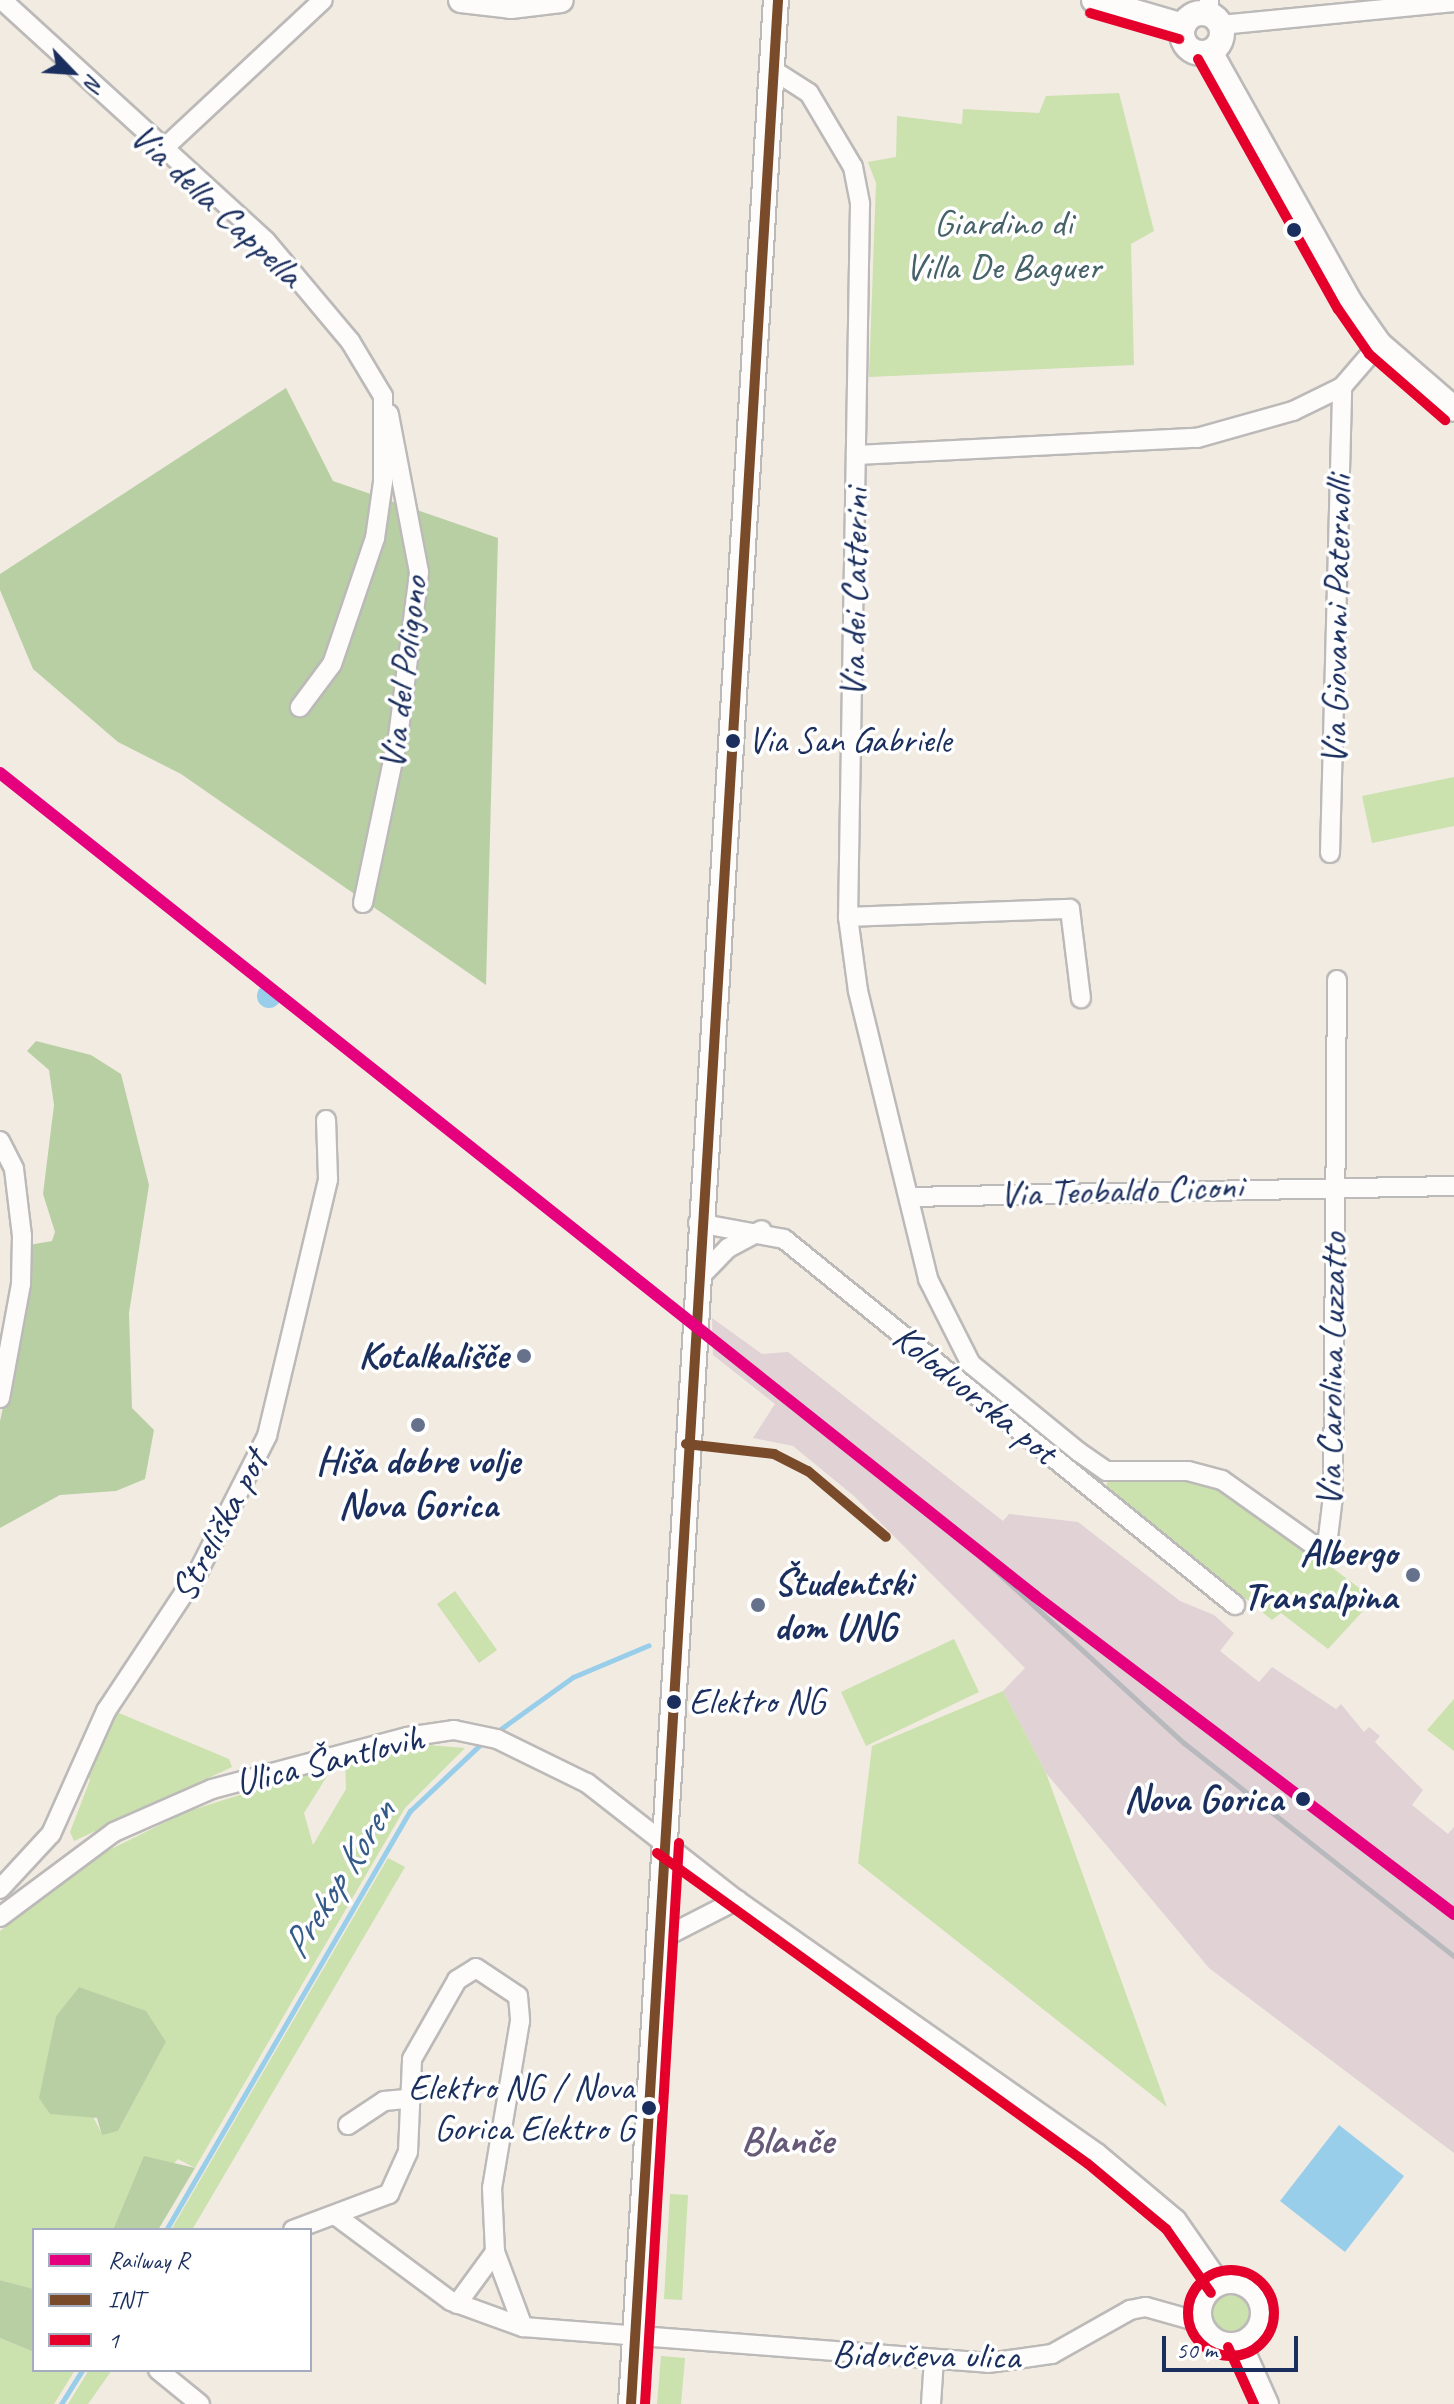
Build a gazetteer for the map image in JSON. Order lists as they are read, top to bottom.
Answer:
{
  "streets": {
    "street": [
      "Via della Cappella",
      "Via dei Catterini",
      "Via Giovanni Paternolli",
      "Via del Poligono",
      "Via Teobaldo Ciconi",
      "Via Carolina Luzzatto",
      "Kolodvorska pot",
      "Streliška pot",
      "Ulica Šantlovih",
      "Bidovčeva ulica"
    ]
  },
  "crossings": [
    ["Via della Cappella", "Via del Poligono"],
    ["Via dei Catterini", "Via Teobaldo Ciconi"],
    ["Via dei Catterini", "Via Carolina Luzzatto"],
    ["Via Teobaldo Ciconi", "Via Carolina Luzzatto"],
    ["Ulica Šantlovih", "Bidovčeva ulica"]
  ],
  "districts": ["Blanče"],
  "water": ["Prekop Koren"],
  "parks": ["Giardino di Villa De Baguer"],
  "places": [
    "Via San Gabriele",
    "Kotalkališče",
    "Hiša dobre volje Nova Gorica",
    "Albergo Transalpina",
    "Študentski dom UNG",
    "Elektro NG",
    "Nova Gorica",
    "Elektro NG / Nova Gorica Elektro G"
  ],
  "lines": ["transit line INT", "transit line 1", "rail line R"],
  "legend": ["Railway R", "INT", "1"],
  "scale_bar": "50 m",
  "north": "bottom right"
}
